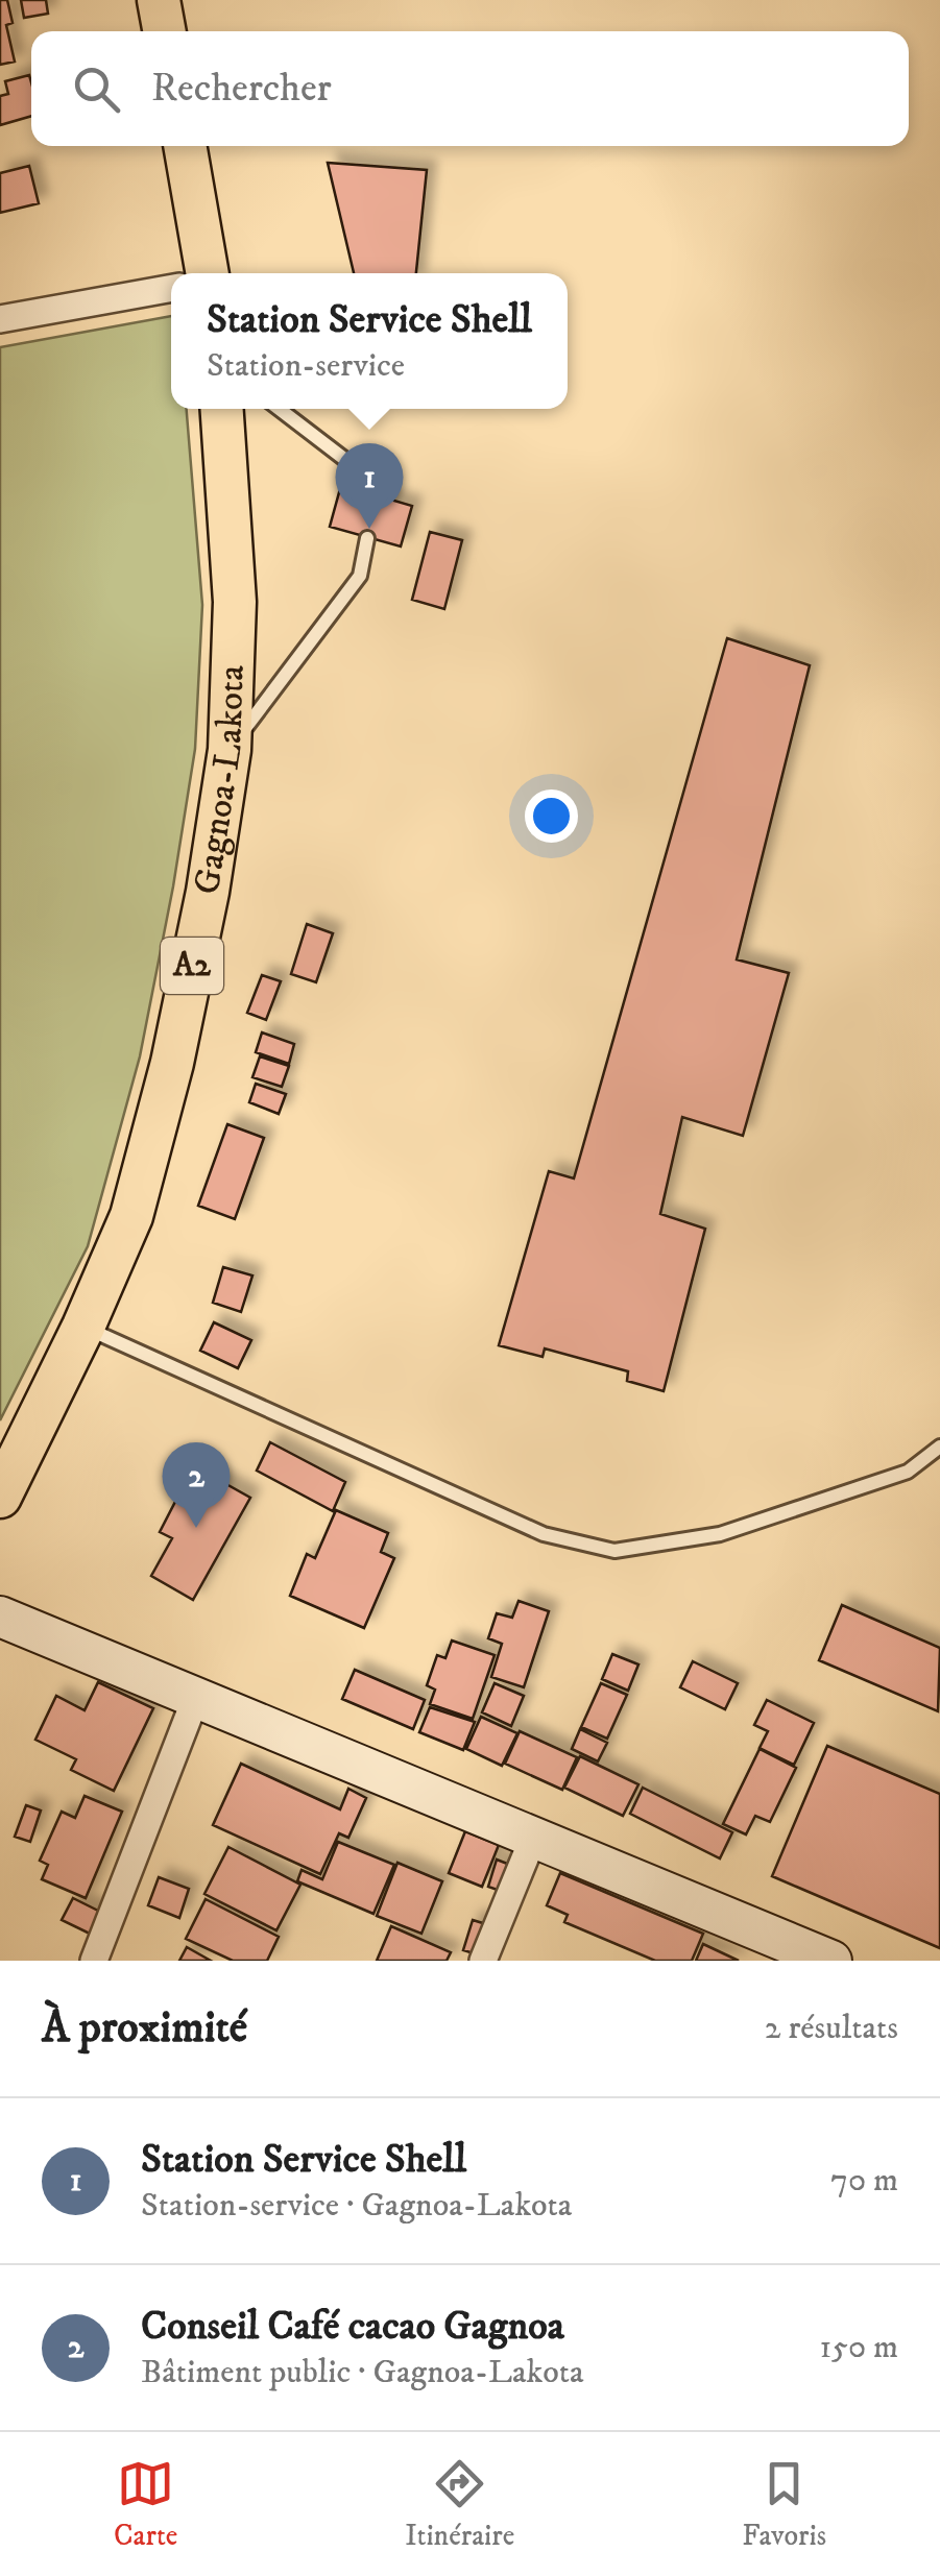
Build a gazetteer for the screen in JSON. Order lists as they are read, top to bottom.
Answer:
{
  "streets": {
    "main road": ["Gagnoa-Lakota", "A2"]
  },
  "page": {
    "search": "Rechercher",
    "popup": ["Station Service Shell", "Station-service"],
    "pins": ["1", "2"],
    "heading": ["À proximité", "2 résultats"],
    "list": [
      {
        "mark": "1",
        "name": "Station Service Shell",
        "note": "Station-service · Gagnoa-Lakota",
        "value": "70 m"
      },
      {
        "mark": "2",
        "name": "Conseil Café cacao Gagnoa",
        "note": "Bâtiment public · Gagnoa-Lakota",
        "value": "150 m"
      }
    ],
    "nav": ["Carte", "Itinéraire", "Favoris"]
  }
}
